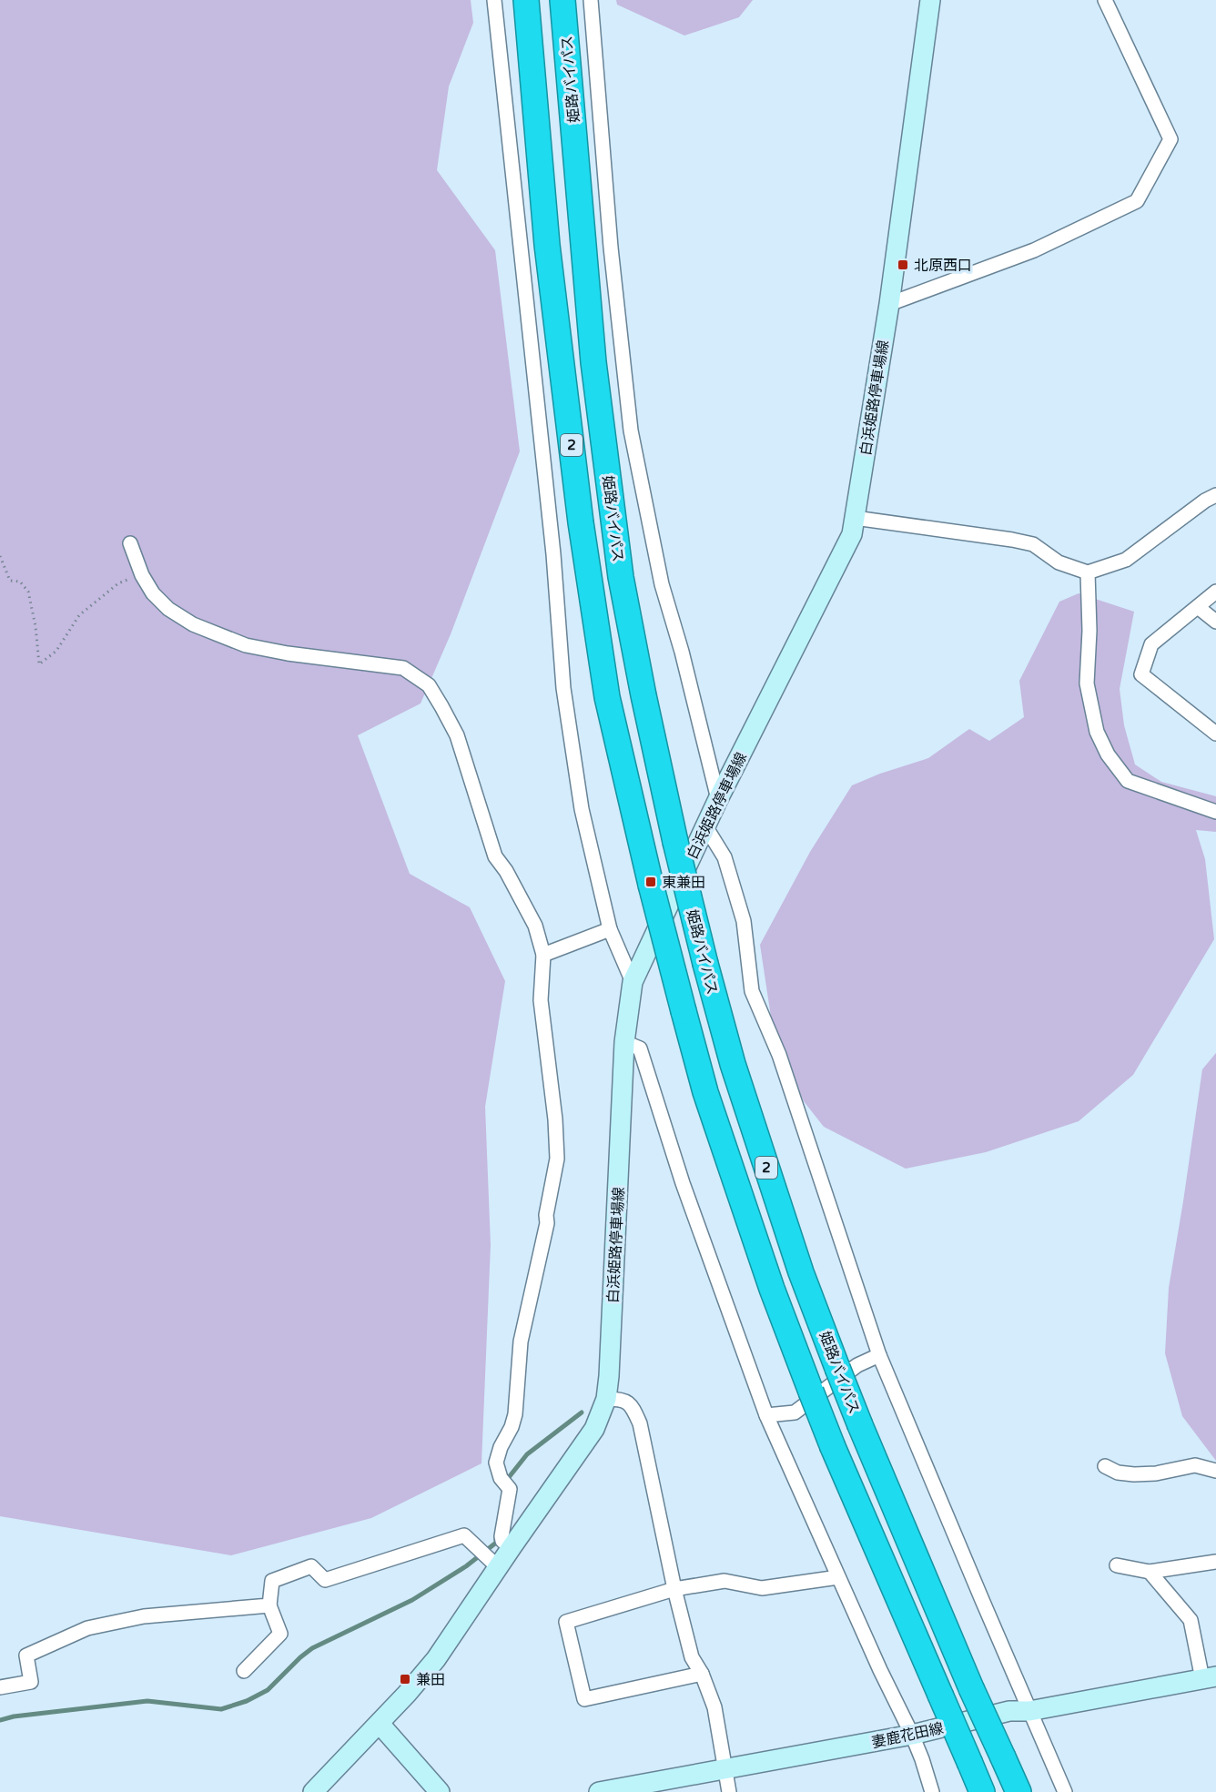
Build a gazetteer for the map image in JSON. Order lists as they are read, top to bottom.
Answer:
{
  "streets": {
    "highway": ["姫路バイパス", "2"],
    "main road": ["白浜姫路停車場線", "妻鹿花田線"]
  },
  "places": {
    "transit": ["北原西口", "東兼田", "兼田"]
  }
}
